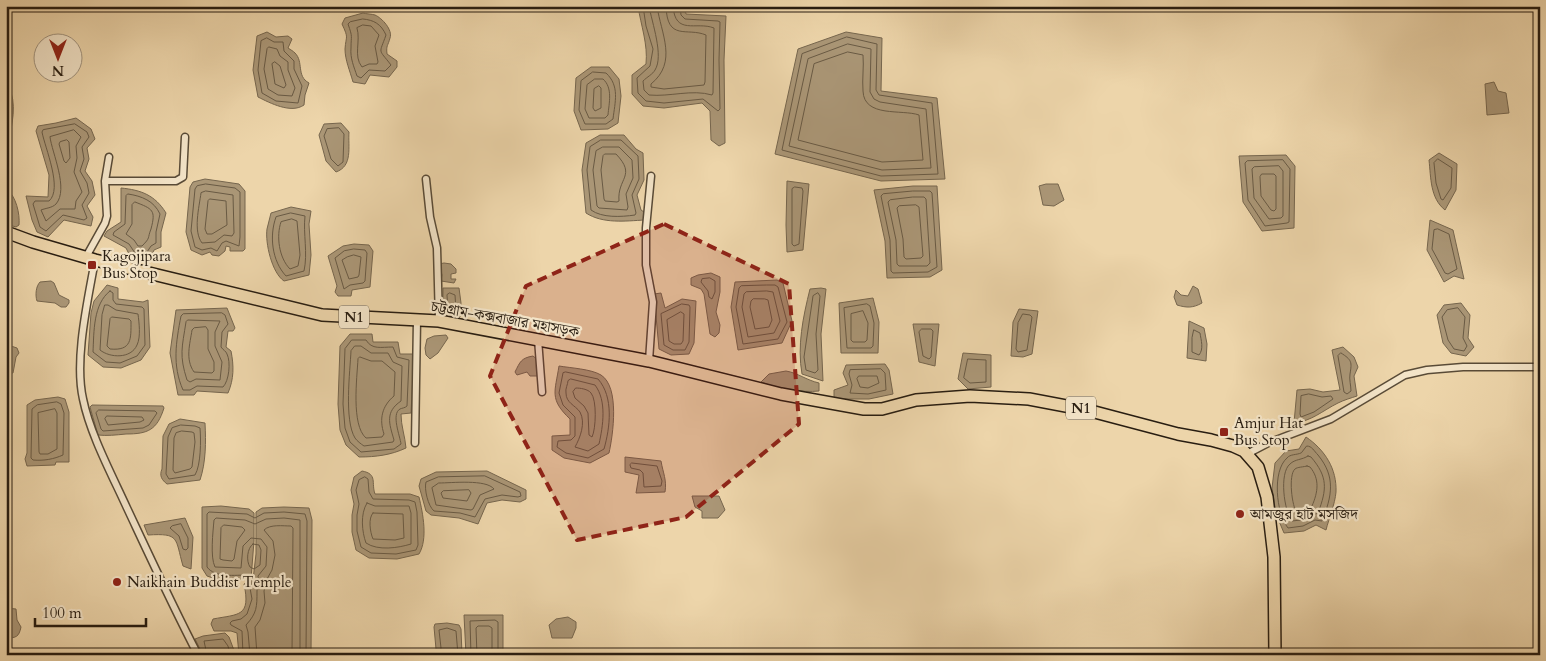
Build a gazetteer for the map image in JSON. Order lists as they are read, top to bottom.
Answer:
{
  "streets": {
    "highway": ["N1", "চট্টগ্রাম-কক্সবাজার মহাসড়ক"]
  },
  "places": {
    "transit": ["Kagojipara Bus Stop", "Amjur Hat Bus Stop"],
    "other": ["আমজুর হাট মসজিদ", "Naikhain Buddist Temple"]
  },
  "scale_bar": "100 m",
  "north": "bottom"
}
